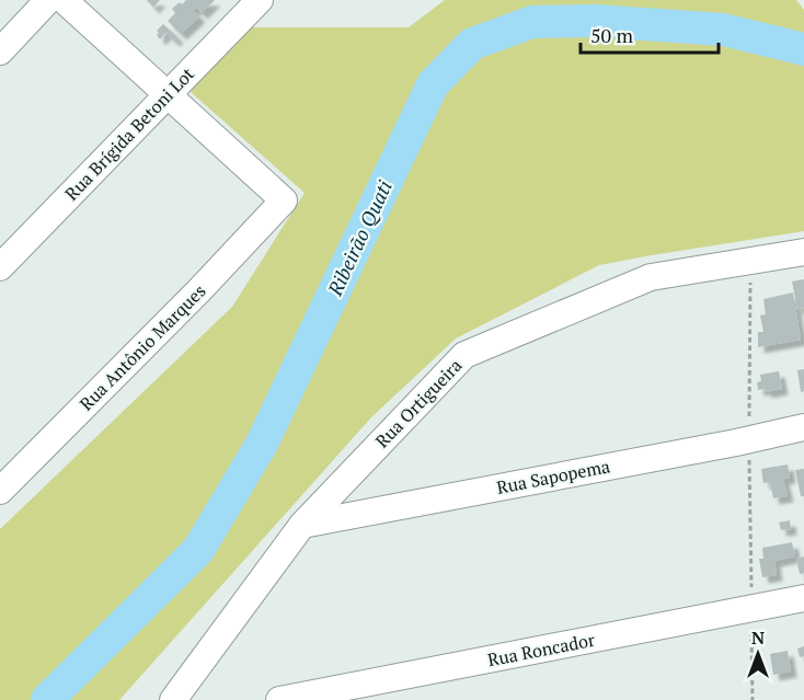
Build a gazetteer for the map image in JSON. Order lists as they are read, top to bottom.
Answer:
{
  "streets": {
    "street": [
      "Rua Brígida Betoni Lot",
      "Rua Antônio Marques",
      "Rua Ortigueira",
      "Rua Sapopema",
      "Rua Roncador"
    ]
  },
  "crossings": [
    ["Rua Brígida Betoni Lot", "Rua Antônio Marques"],
    ["Rua Ortigueira", "Rua Sapopema"]
  ],
  "water": ["Ribeirão Quati"],
  "scale_bar": "50 m",
  "north": "top"
}
